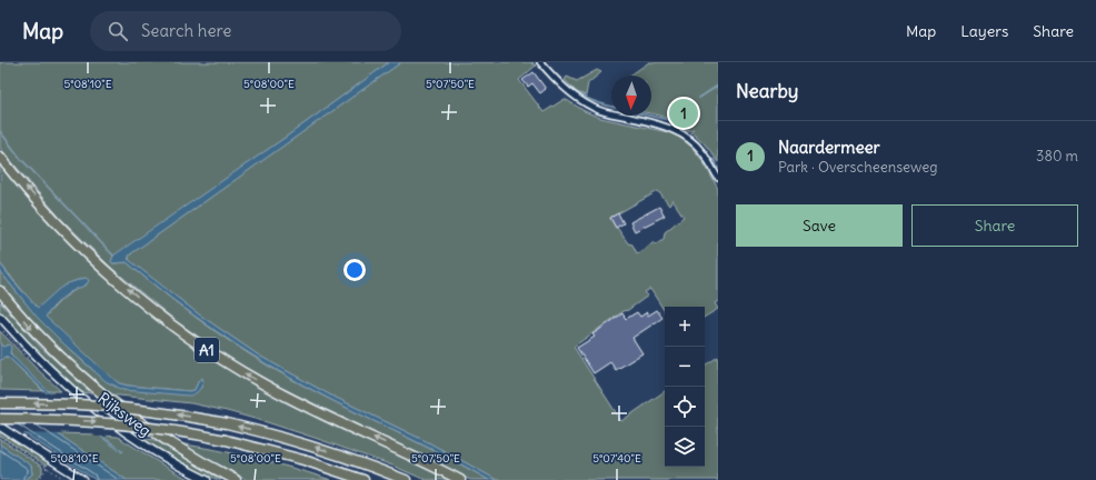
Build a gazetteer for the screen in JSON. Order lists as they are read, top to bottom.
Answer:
{
  "streets": {
    "highway": ["A1"],
    "main road": ["Rijksweg"]
  },
  "north": "bottom",
  "page": {
    "header": "Map",
    "search": "Search here",
    "nav": ["Map", "Layers", "Share"],
    "heading": "Nearby",
    "pins": "1",
    "list": [
      {
        "mark": "1",
        "name": "Naardermeer",
        "note": "Park · Overscheenseweg",
        "value": "380 m"
      }
    ],
    "buttons": ["Save", "Share"],
    "map_buttons": ["+", "−"]
  },
  "coordinates": [
    "5°08'10\"E",
    "5°08'00\"E",
    "5°07'50\"E",
    "5°07'40\"E"
  ]
}
